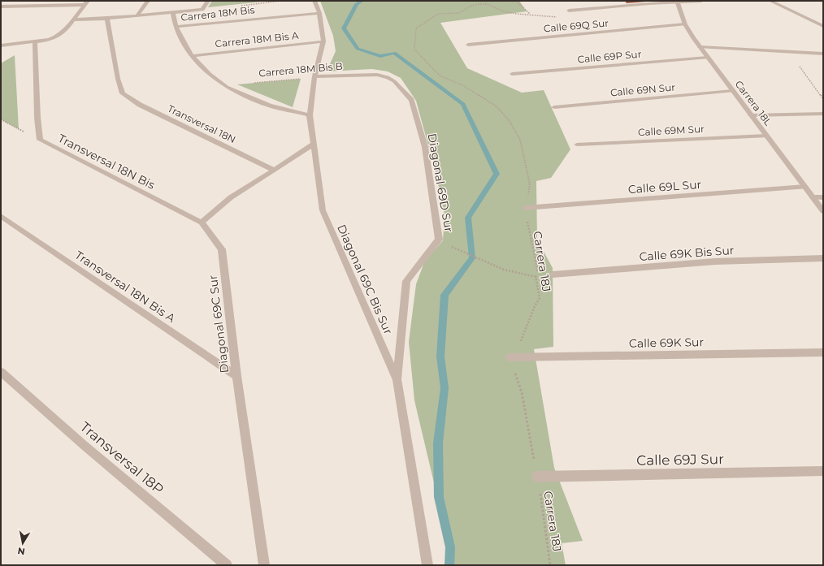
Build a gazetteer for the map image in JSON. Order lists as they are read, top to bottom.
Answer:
{
  "streets": {
    "street": [
      "Carrera 18M Bis",
      "Calle 69Q Sur",
      "Carrera 18M Bis A",
      "Calle 69P Sur",
      "Carrera 18M Bis B",
      "Calle 69N Sur",
      "Carrera 18L",
      "Transversal 18N",
      "Calle 69M Sur",
      "Transversal 18N Bis",
      "Diagonal 69D Sur",
      "Calle 69L Sur",
      "Calle 69K Bis Sur",
      "Diagonal 69C Bis Sur",
      "Transversal 18N Bis A",
      "Diagonal 69C Sur",
      "Calle 69K Sur",
      "Transversal 18P",
      "Calle 69J Sur"
    ],
    "path": ["Carrera 18J"]
  },
  "crossings": [
    ["Carrera 18M Bis", "Diagonal 69C Bis Sur"],
    ["Calle 69Q Sur", "Carrera 18L"],
    ["Carrera 18M Bis A", "Diagonal 69C Bis Sur"],
    ["Calle 69P Sur", "Carrera 18L"],
    ["Carrera 18M Bis B", "Diagonal 69D Sur"],
    ["Carrera 18M Bis B", "Diagonal 69C Bis Sur"],
    ["Calle 69N Sur", "Carrera 18L"],
    ["Carrera 18L", "Calle 69M Sur"],
    ["Carrera 18L", "Calle 69L Sur"],
    ["Transversal 18N Bis", "Diagonal 69C Sur"],
    ["Diagonal 69D Sur", "Diagonal 69C Bis Sur"],
    ["Calle 69L Sur", "Carrera 18J"],
    ["Carrera 18J", "Calle 69K Sur"],
    ["Carrera 18J", "Calle 69J Sur"],
    ["Transversal 18N Bis A", "Diagonal 69C Sur"]
  ],
  "north": "bottom"
}
